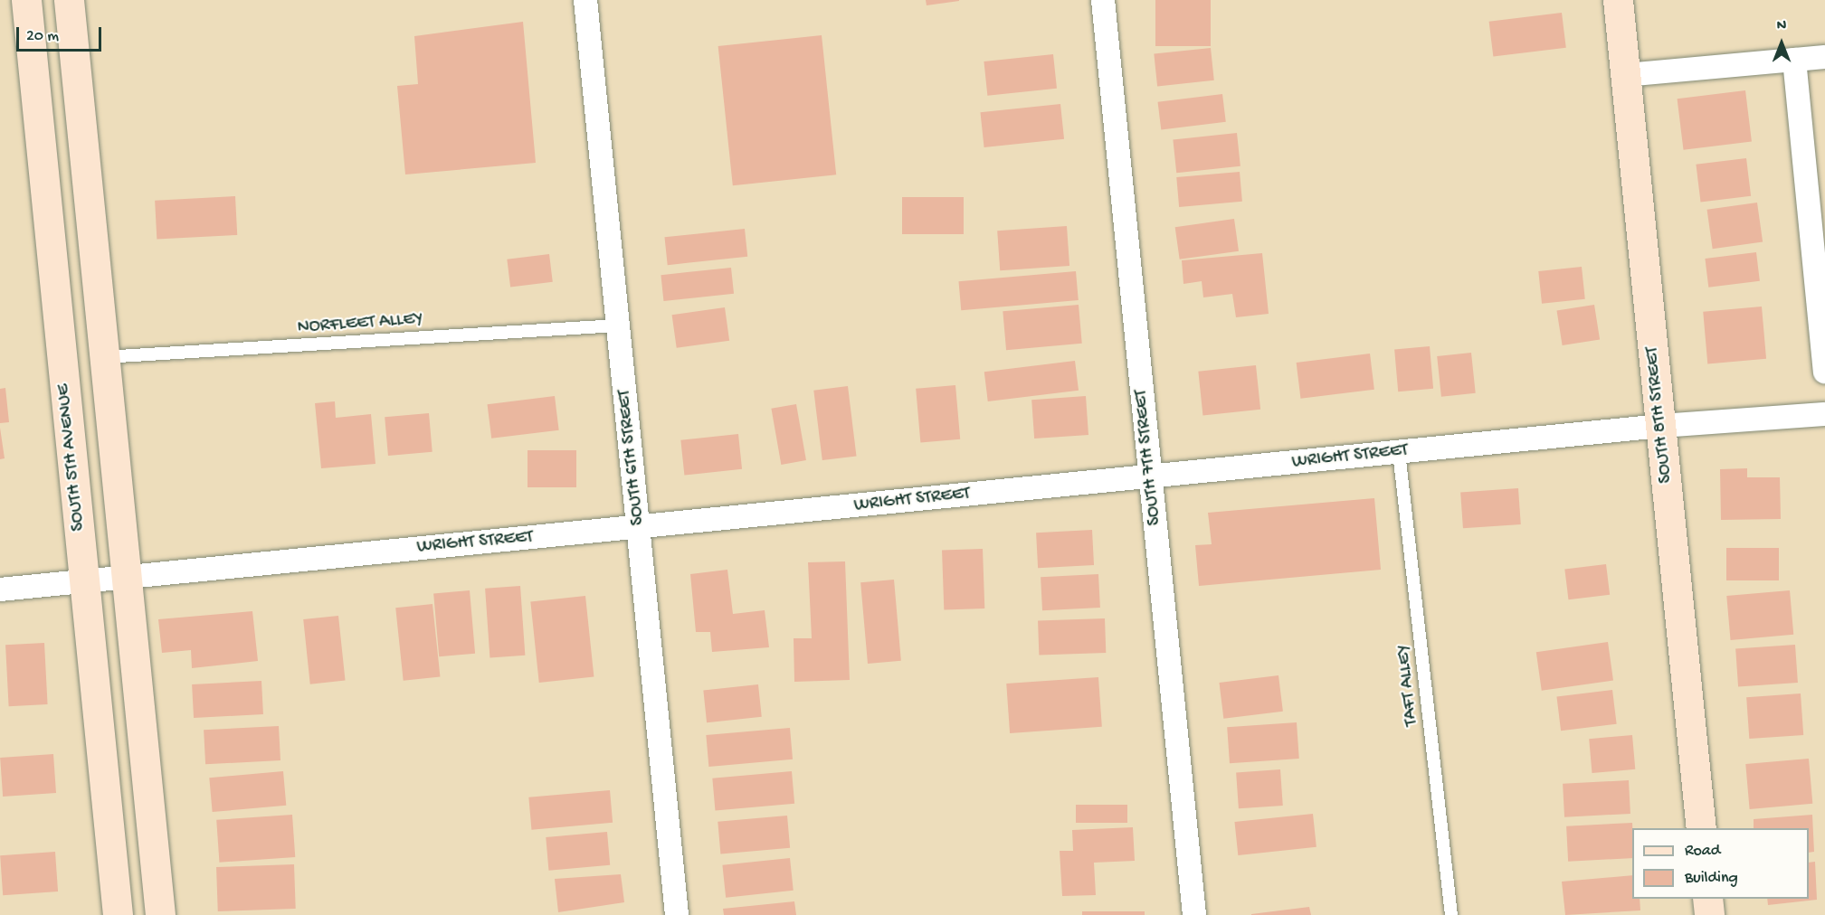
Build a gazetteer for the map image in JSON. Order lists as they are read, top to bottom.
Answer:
{
  "streets": {
    "street": [
      "SOUTH 8TH STREET",
      "WRIGHT STREET",
      "SOUTH 5TH AVENUE",
      "SOUTH 6TH STREET",
      "SOUTH 7TH STREET"
    ],
    "lane": ["NORFLEET ALLEY", "TAFT ALLEY"]
  },
  "crossings": [
    ["NORFLEET ALLEY", "SOUTH 6TH STREET"],
    ["SOUTH 8TH STREET", "WRIGHT STREET"],
    ["WRIGHT STREET", "SOUTH 5TH AVENUE"],
    ["WRIGHT STREET", "SOUTH 6TH STREET"],
    ["WRIGHT STREET", "SOUTH 7TH STREET"],
    ["WRIGHT STREET", "TAFT ALLEY"]
  ],
  "legend": ["Road", "Building"],
  "scale_bar": "20 m",
  "north": "top"
}
